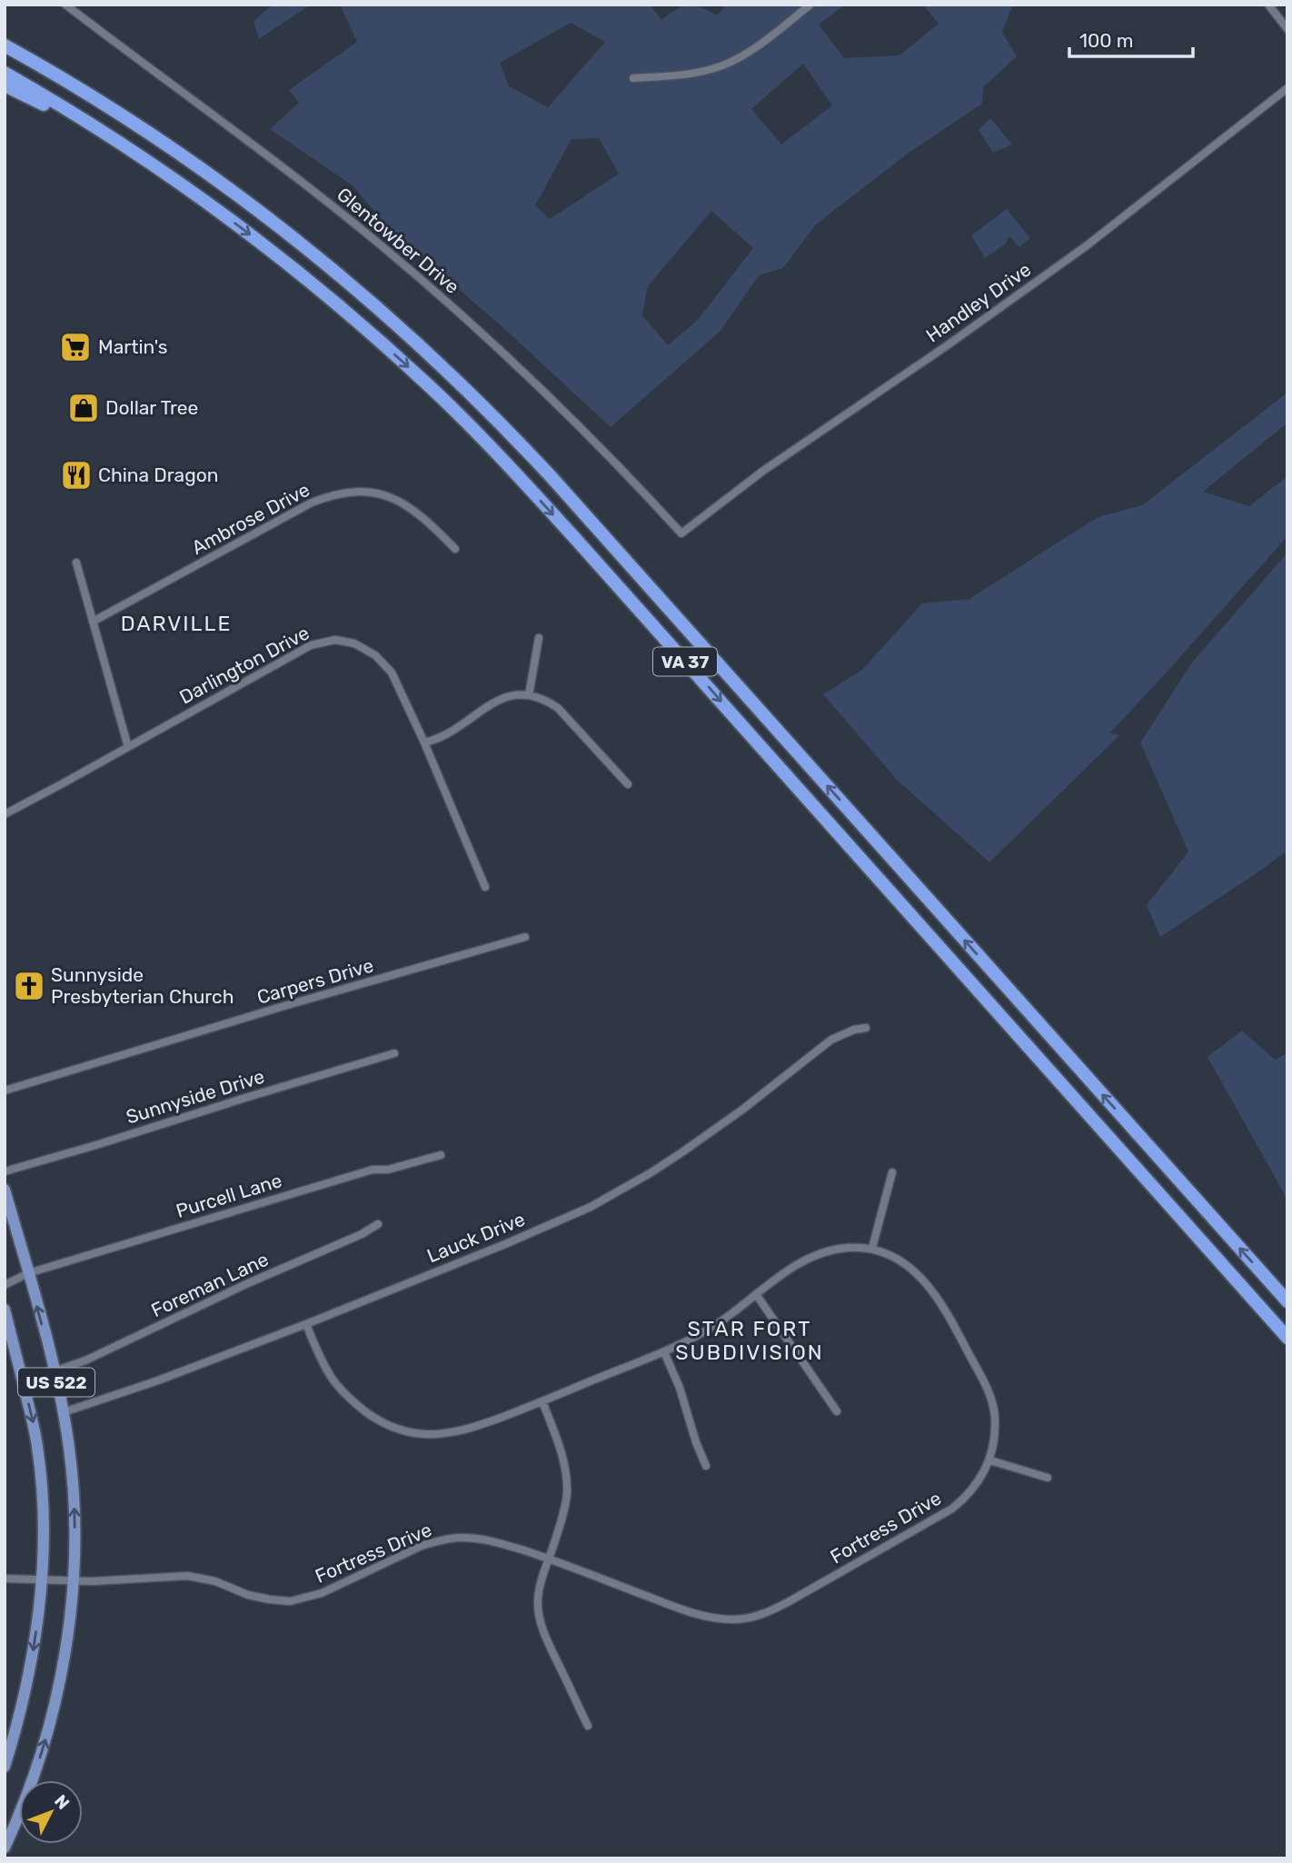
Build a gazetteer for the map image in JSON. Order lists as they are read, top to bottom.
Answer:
{
  "streets": {
    "highway": ["VA 37"],
    "main road": ["US 522"],
    "street": [
      "Glentowber Drive",
      "Handley Drive",
      "Ambrose Drive",
      "Darlington Drive",
      "Carpers Drive",
      "Sunnyside Drive",
      "Purcell Lane",
      "Lauck Drive",
      "Foreman Lane",
      "Fortress Drive"
    ]
  },
  "crossings": [
    ["Glentowber Drive", "Handley Drive"],
    ["Purcell Lane", "US 522"],
    ["Lauck Drive", "US 522"],
    ["Lauck Drive", "Fortress Drive"],
    ["Foreman Lane", "US 522"],
    ["US 522", "Fortress Drive"]
  ],
  "districts": ["DARVILLE", "STAR FORT SUBDIVISION"],
  "places": {
    "supermarket": ["Martin's"],
    "shop": ["Dollar Tree"],
    "restaurant": ["China Dragon"],
    "church": ["Sunnyside Presbyterian Church"]
  },
  "scale_bar": "100 m",
  "north": "top right"
}
